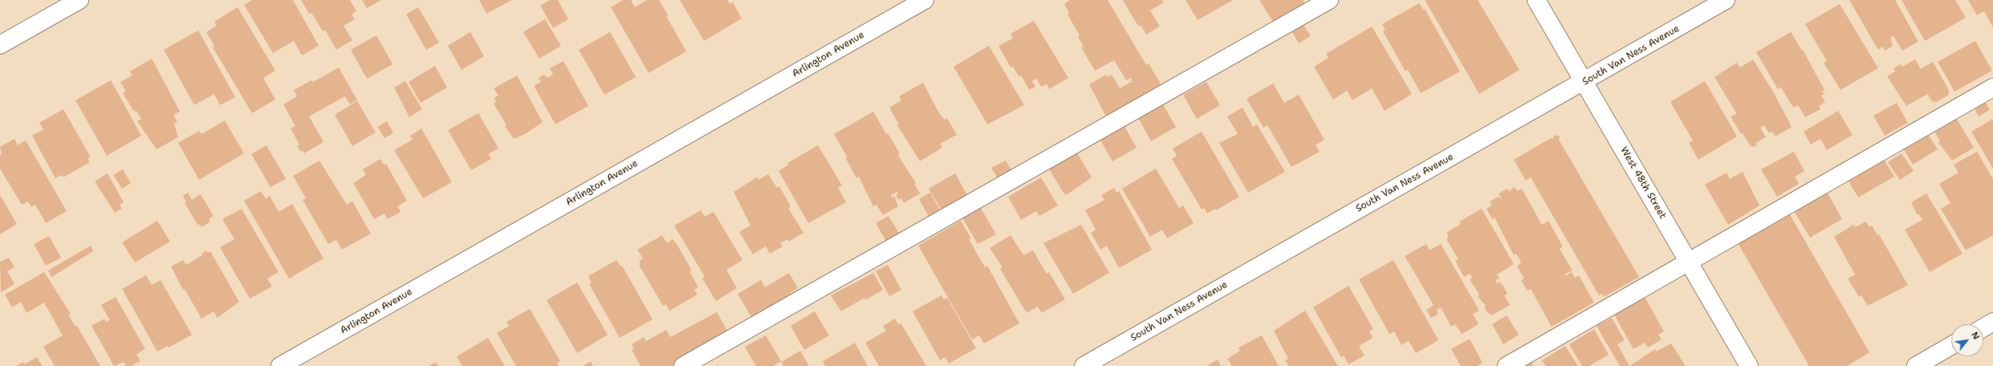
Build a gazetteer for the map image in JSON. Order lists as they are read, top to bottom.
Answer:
{
  "streets": {
    "street": ["Arlington Avenue", "South Van Ness Avenue", "West 48th Street"]
  },
  "crossings": [
    ["South Van Ness Avenue", "West 48th Street"]
  ],
  "north": "top right"
}
